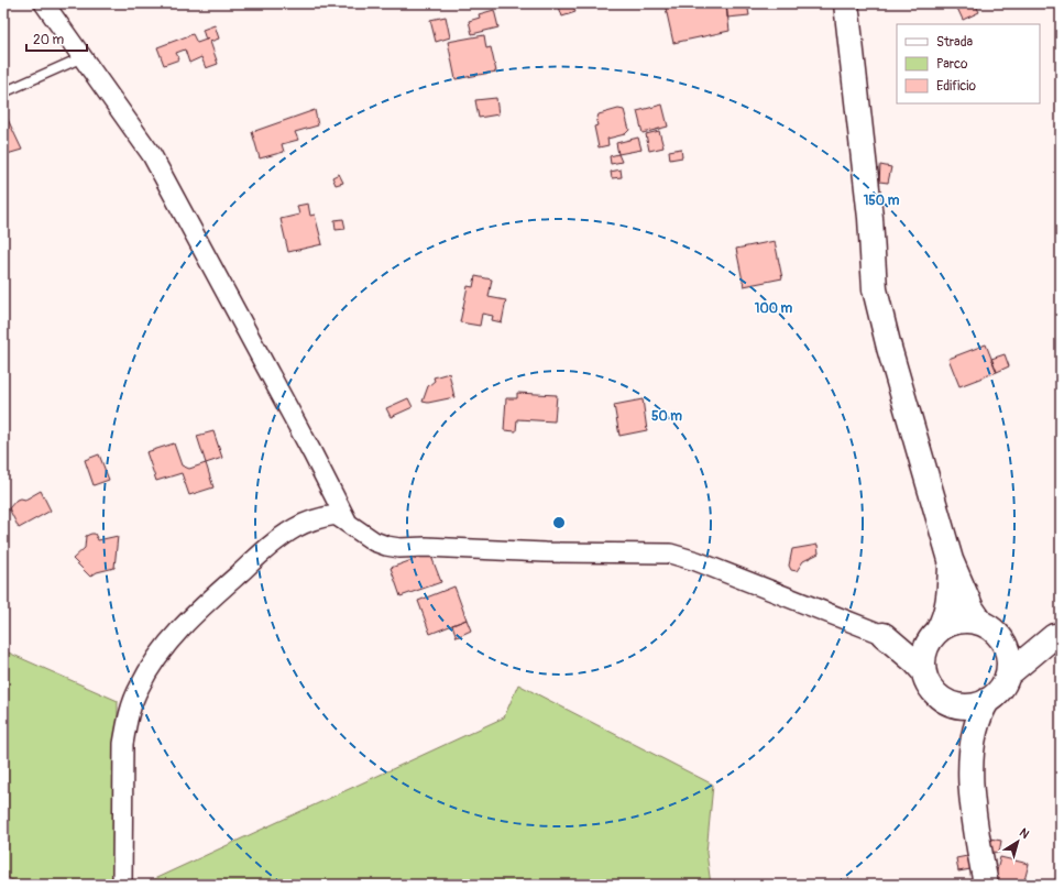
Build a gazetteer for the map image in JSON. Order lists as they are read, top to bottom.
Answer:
{
  "legend": ["Strada", "Parco", "Edificio"],
  "scale_bar": "20 m",
  "north": "top right",
  "rings": ["150 m", "100 m", "50 m"]
}
